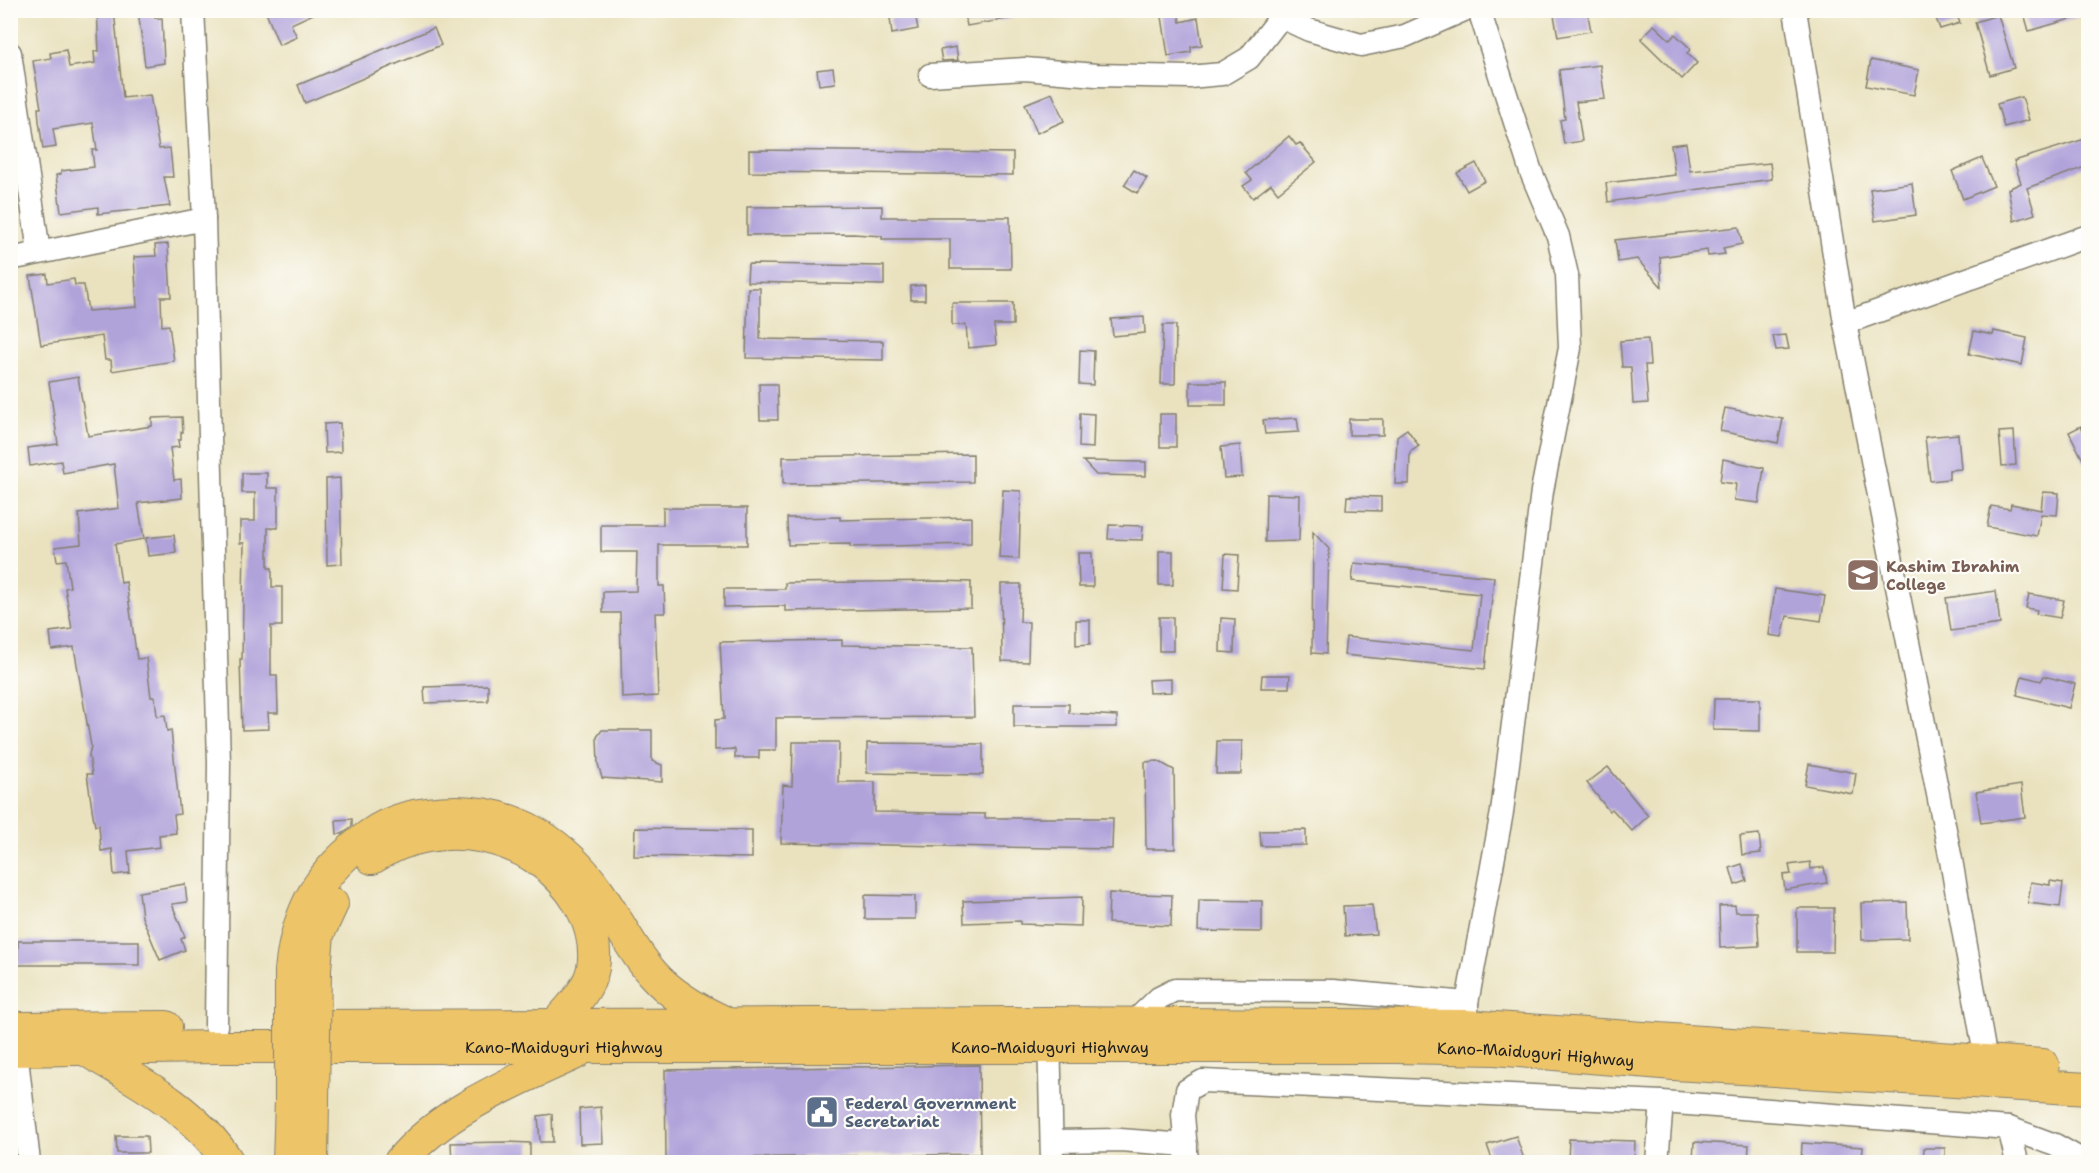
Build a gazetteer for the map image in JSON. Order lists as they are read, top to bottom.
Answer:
{
  "streets": {
    "highway": ["Kano-Maiduguri Highway"]
  },
  "places": {
    "school or university": ["Kashim Ibrahim College"],
    "public building": ["Federal Government Secretariat"]
  }
}
